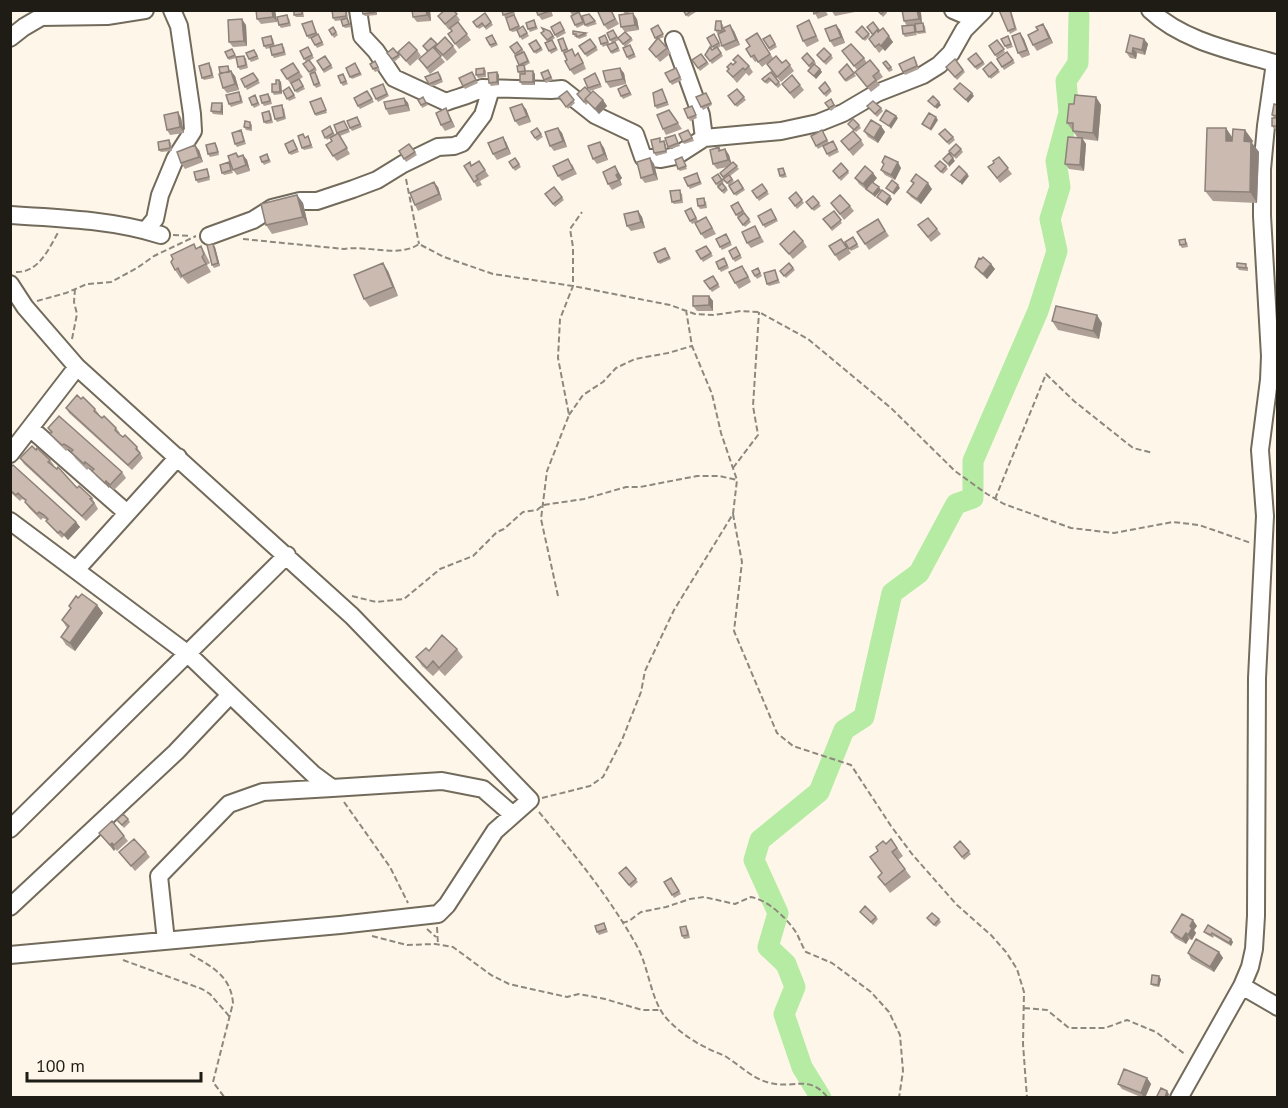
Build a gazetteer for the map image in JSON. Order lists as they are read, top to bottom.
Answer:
{
  "scale_bar": "100 m"
}
